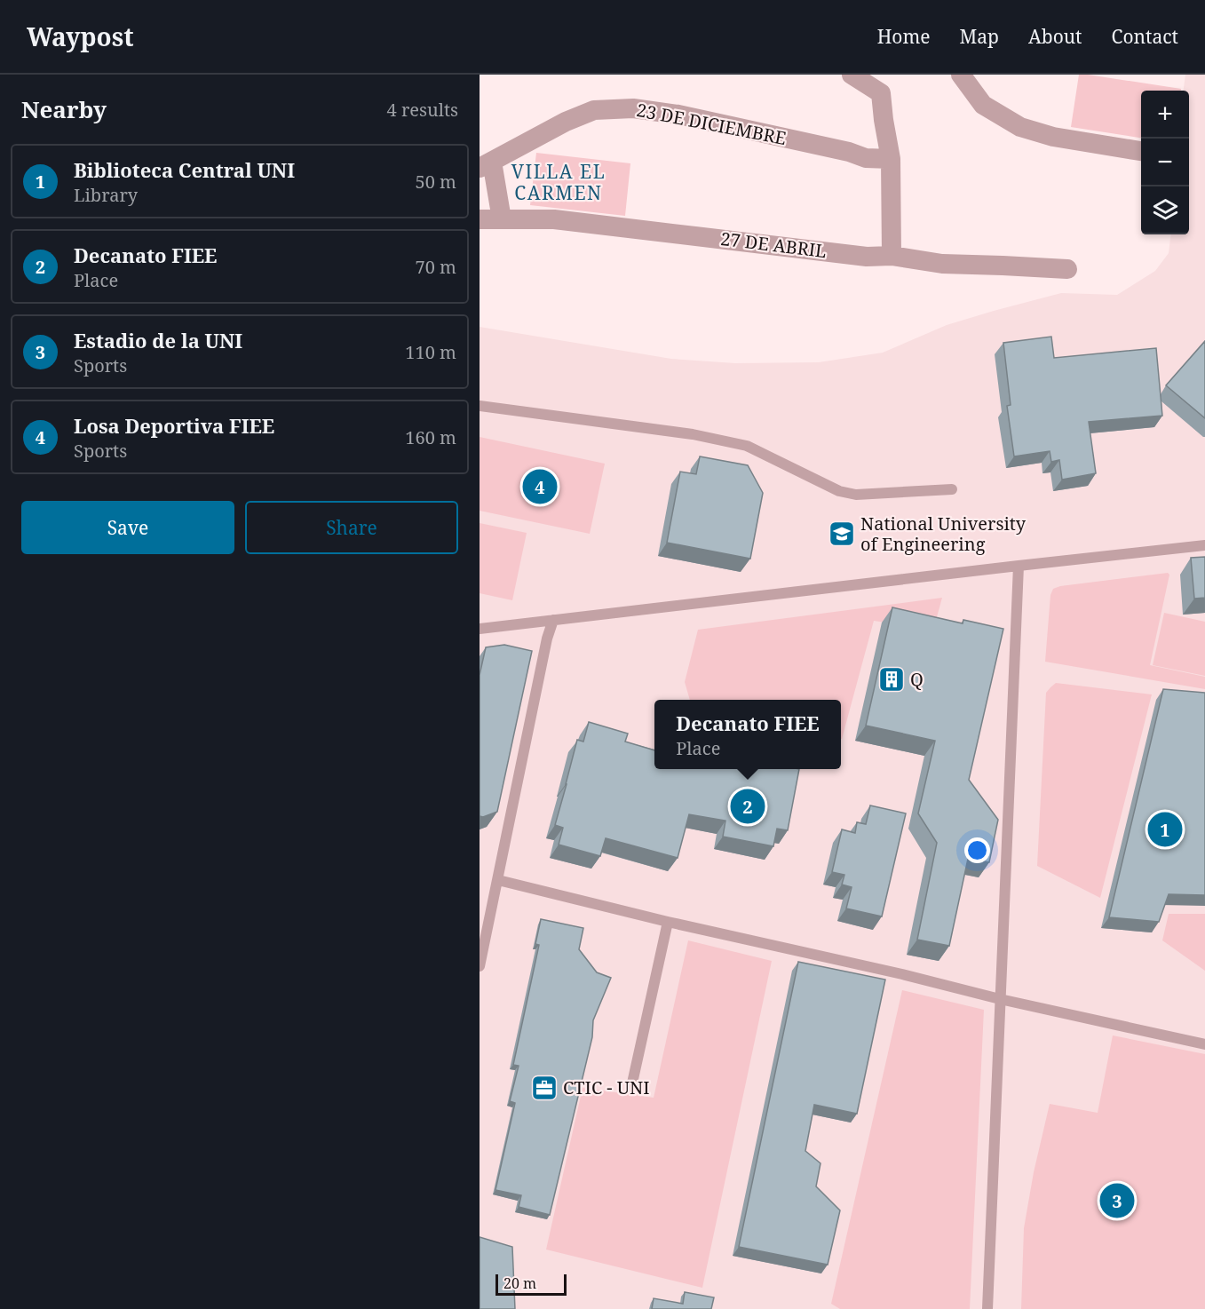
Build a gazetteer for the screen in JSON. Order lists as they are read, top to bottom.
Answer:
{
  "streets": {
    "street": ["23 DE DICIEMBRE", "27 DE ABRIL"]
  },
  "districts": ["VILLA EL CARMEN"],
  "places": {
    "school or university": ["National University of Engineering"],
    "building": ["Q"],
    "office": ["CTIC - UNI"]
  },
  "scale_bar": "20 m",
  "page": {
    "header": "Waypost",
    "nav": [
      "Home",
      "Map",
      "About",
      "Contact"
    ],
    "heading": ["Nearby", "4 results"],
    "map_buttons": ["+", "−"],
    "list": [
      {
        "mark": "1",
        "name": "Biblioteca Central UNI",
        "note": "Library",
        "value": "50 m"
      },
      {
        "mark": "2",
        "name": "Decanato FIEE",
        "note": "Place",
        "value": "70 m"
      },
      {
        "mark": "3",
        "name": "Estadio de la UNI",
        "note": "Sports",
        "value": "110 m"
      },
      {
        "mark": "4",
        "name": "Losa Deportiva FIEE",
        "note": "Sports",
        "value": "160 m"
      }
    ],
    "pins": [
      "4",
      "2",
      "1",
      "3"
    ],
    "buttons": ["Save", "Share"],
    "popup": ["Decanato FIEE", "Place"],
    "scale": "20 m"
  }
}
